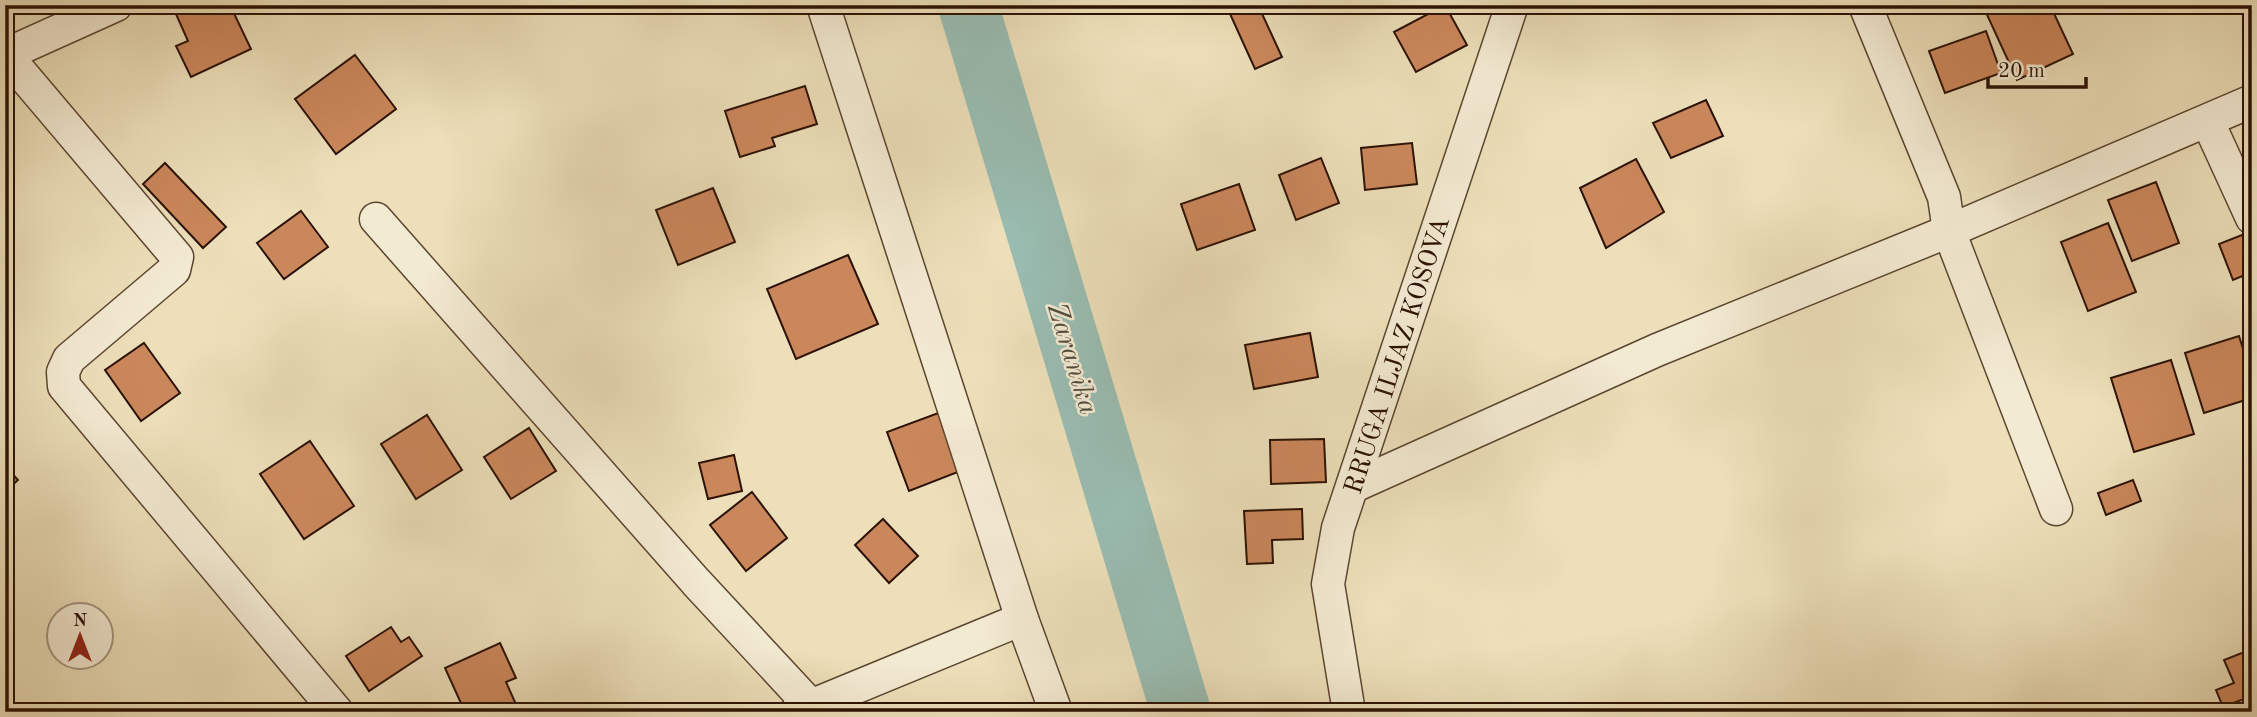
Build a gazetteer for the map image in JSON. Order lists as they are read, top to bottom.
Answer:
{
  "streets": {
    "street": ["RRUGA ILJAZ KOSOVA"]
  },
  "water": ["Zaranika"],
  "scale_bar": "20 m",
  "north": "top"
}
